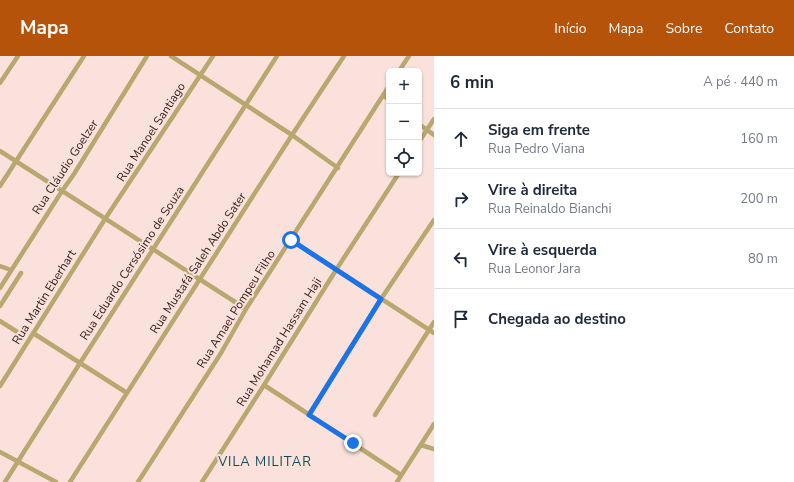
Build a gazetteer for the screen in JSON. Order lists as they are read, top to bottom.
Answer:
{
  "streets": {
    "street": [
      "Rua Manoel Santiago",
      "Rua Cláudio Goelzer",
      "Rua Eduardo Cersósimo de Souza",
      "Rua Mustafá Saleh Abdo Sater",
      "Rua Martin Eberhart",
      "Rua Amael Pompeu Filho",
      "Rua Mohamad Hassam Haji"
    ]
  },
  "crossings": [
    ["Rua Manoel Santiago", "Rua Martin Eberhart"]
  ],
  "districts": ["VILA MILITAR"],
  "page": {
    "header": "Mapa",
    "nav": [
      "Início",
      "Mapa",
      "Sobre",
      "Contato"
    ],
    "heading": ["6 min", "A pé · 440 m"],
    "map_buttons": ["+", "−"],
    "list": [
      ["Siga em frente", "Rua Pedro Viana", "160 m"],
      ["Vire à direita", "Rua Reinaldo Bianchi", "200 m"],
      ["Vire à esquerda", "Rua Leonor Jara", "80 m"],
      "Chegada ao destino"
    ]
  }
}
